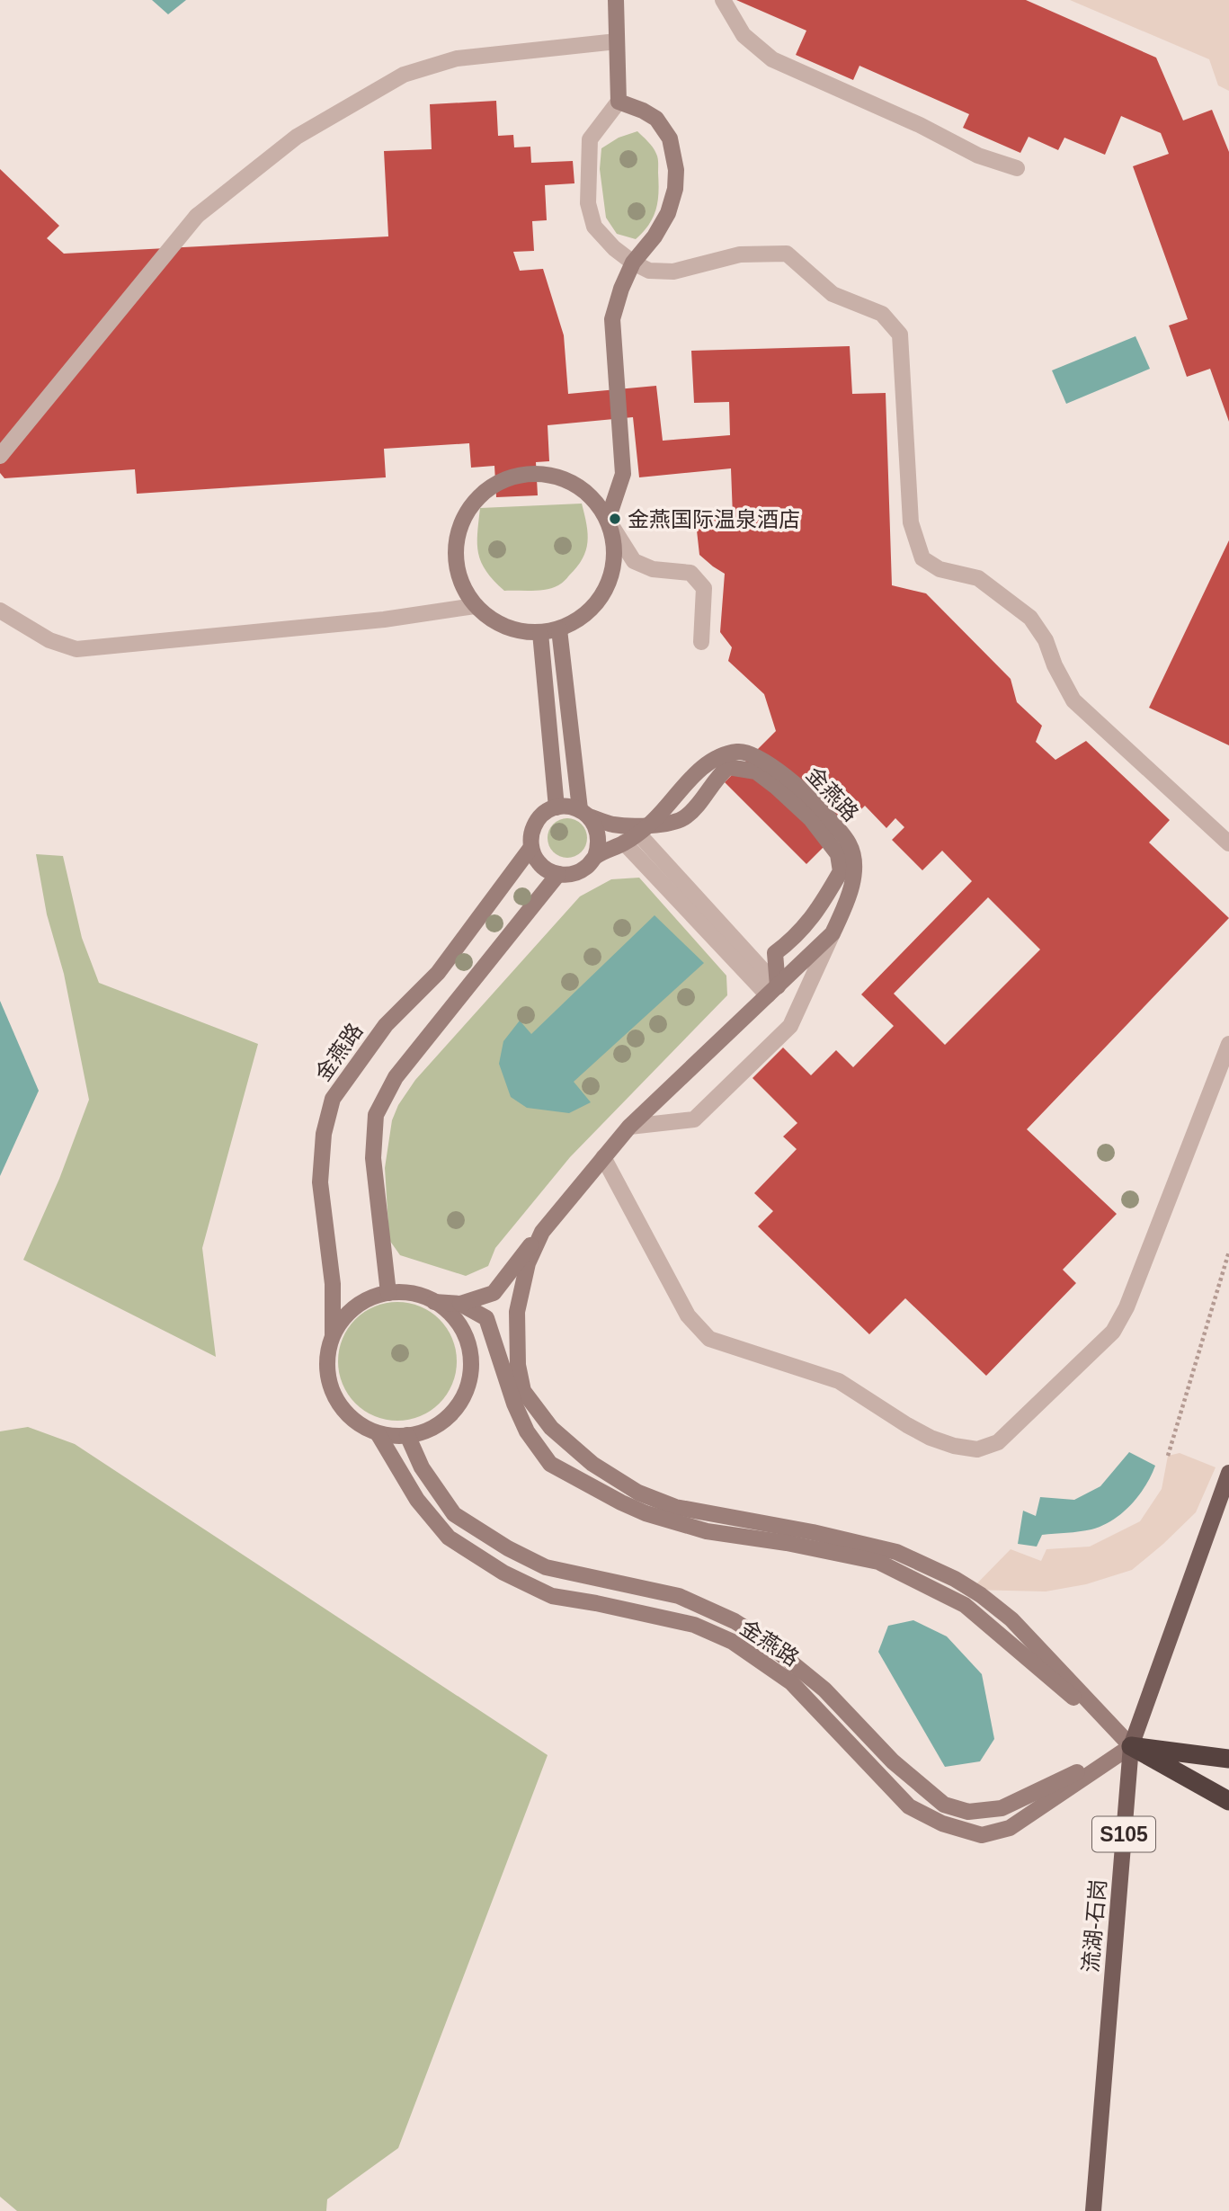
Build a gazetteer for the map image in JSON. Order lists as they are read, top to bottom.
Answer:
{
  "streets": {
    "main road": ["S105", "流湖-石岗"],
    "street": ["金燕路"]
  },
  "crossings": [
    ["金燕路", "流湖-石岗"]
  ],
  "places": ["金燕国际温泉酒店"]
}
